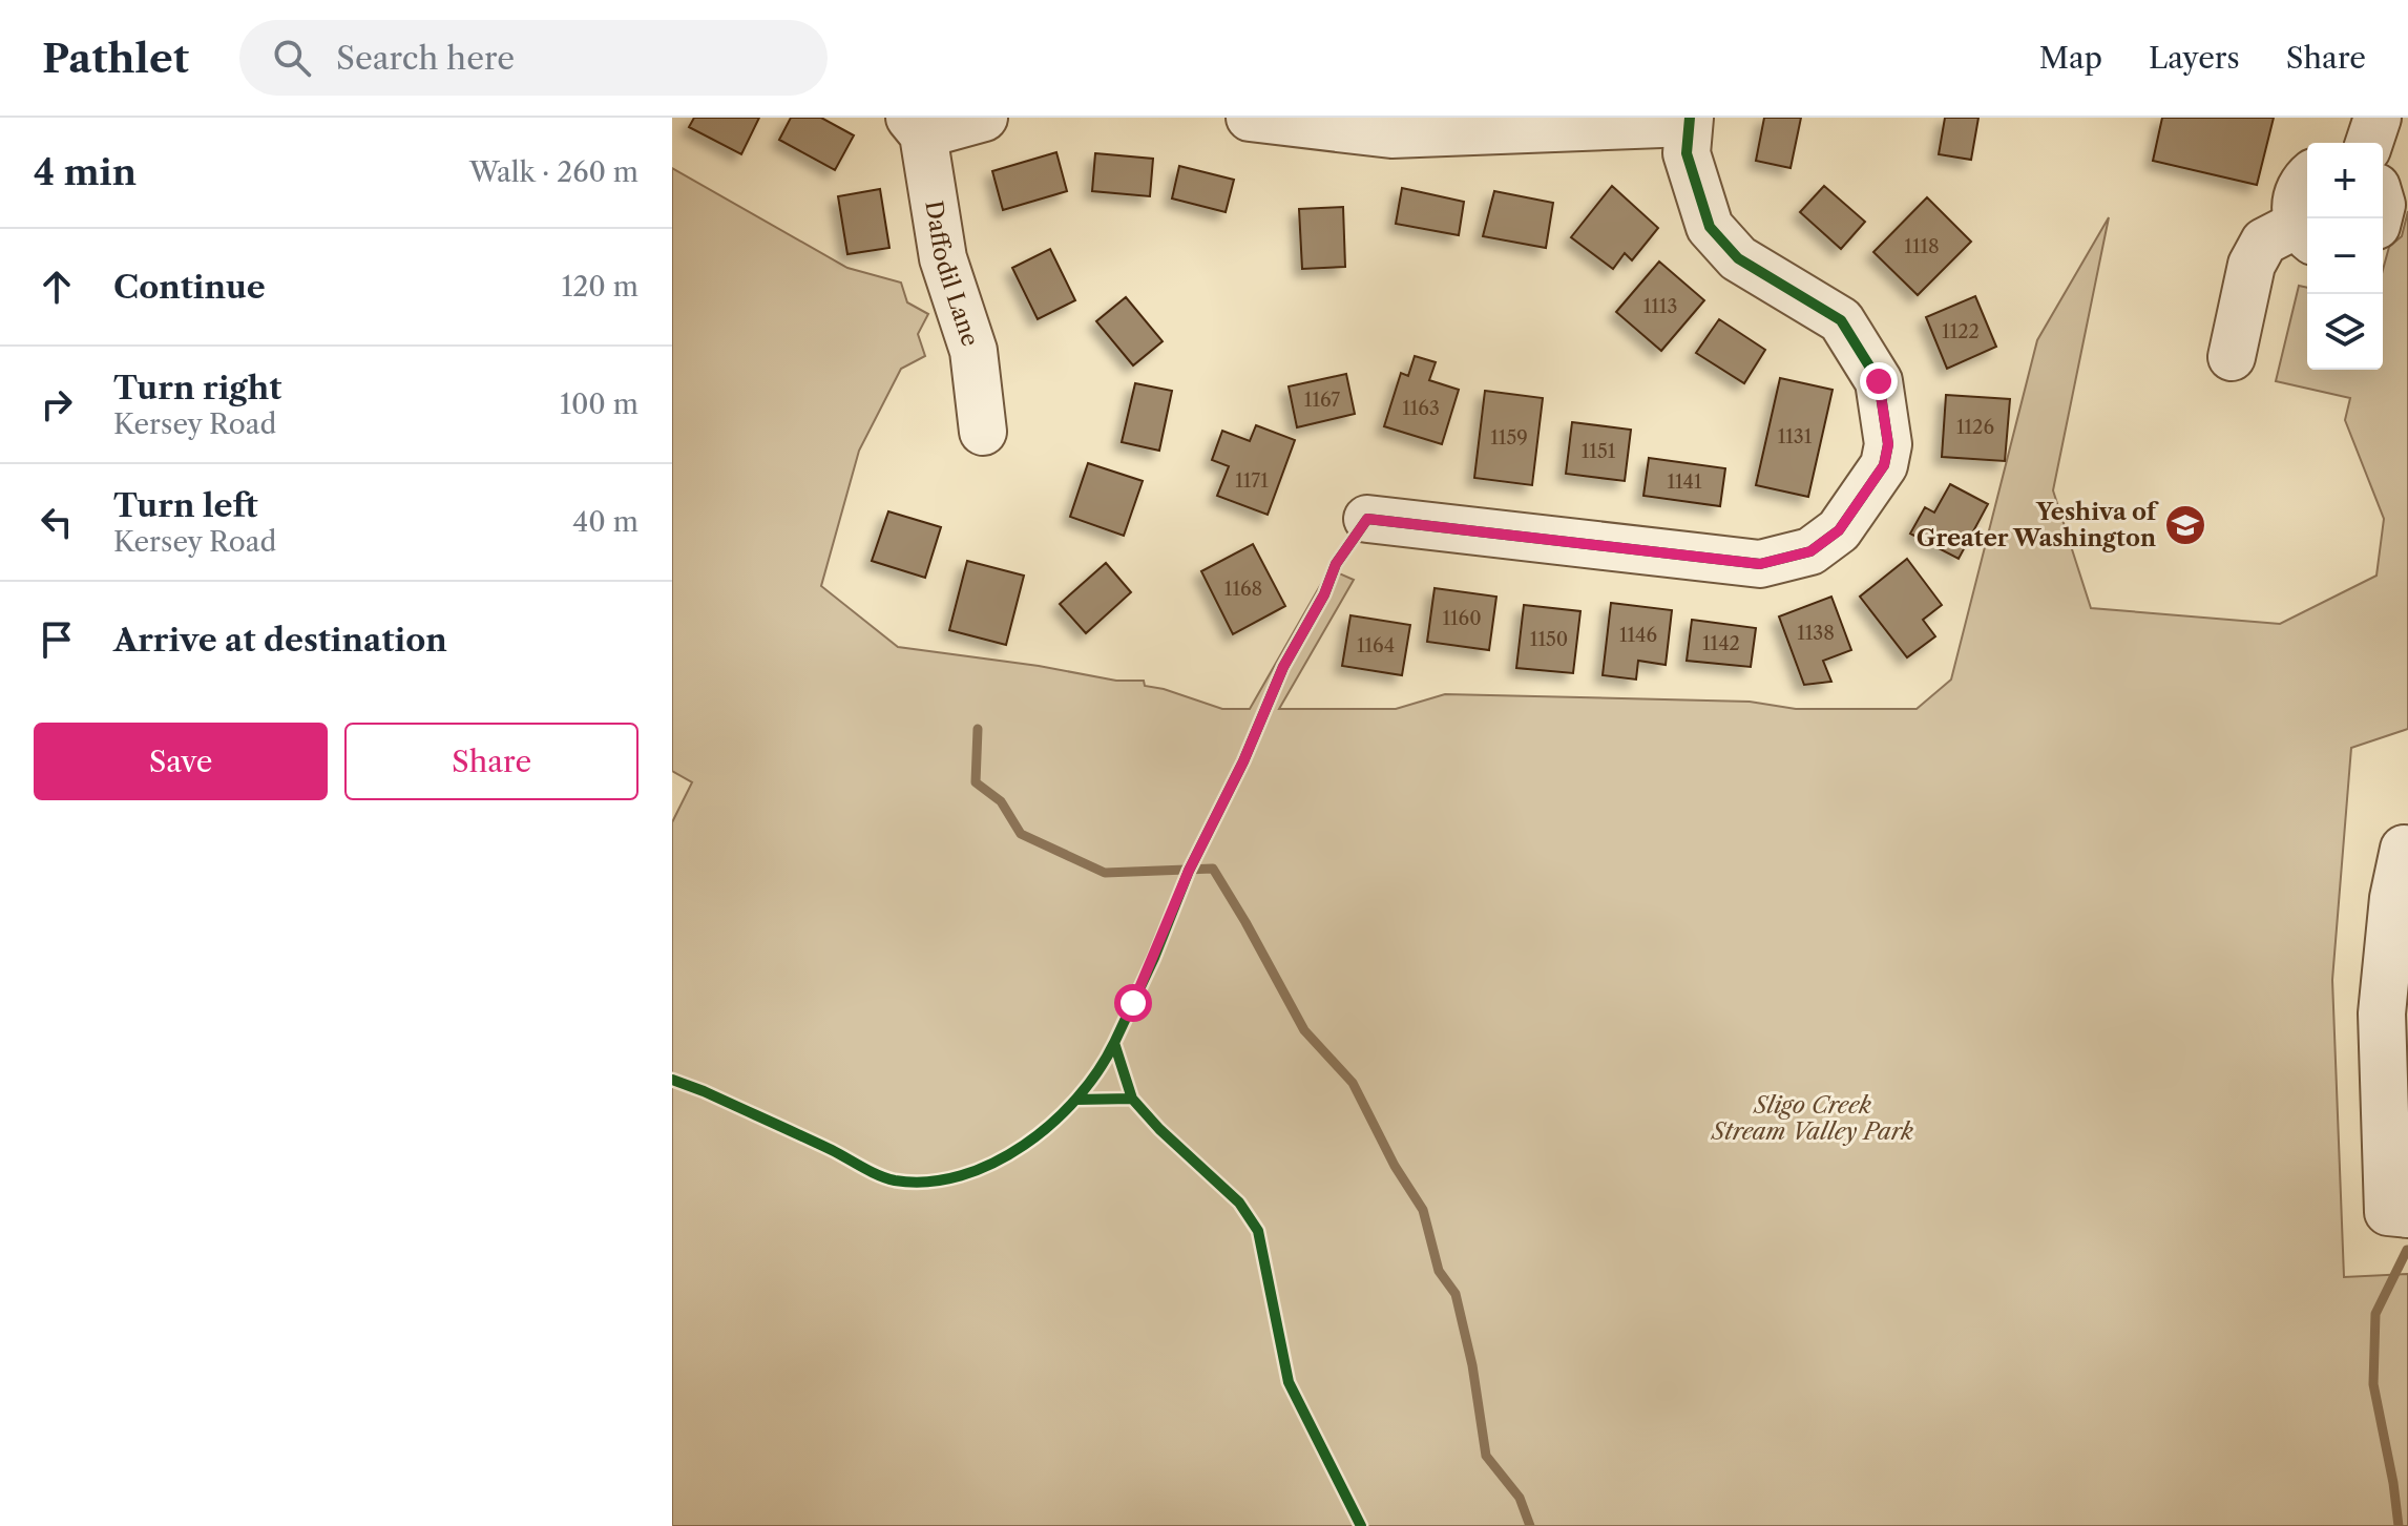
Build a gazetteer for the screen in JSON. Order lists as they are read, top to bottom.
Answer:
{
  "streets": {
    "street": ["Daffodil Lane"]
  },
  "parks": ["Sligo Creek Stream Valley Park"],
  "places": {
    "school or university": ["Yeshiva of Greater Washington"]
  },
  "house_numbers": [
    "1118",
    "1113",
    "1122",
    "1167",
    "1163",
    "1126",
    "1131",
    "1159",
    "1151",
    "1171",
    "1141",
    "1168",
    "1160",
    "1138",
    "1146",
    "1150",
    "1142",
    "1164"
  ],
  "page": {
    "header": "Pathlet",
    "search": "Search here",
    "nav": ["Map", "Layers", "Share"],
    "heading": ["4 min", "Walk · 260 m"],
    "map_buttons": ["+", "−"],
    "list": [
      ["Continue", "120 m"],
      ["Turn right", "Kersey Road", "100 m"],
      ["Turn left", "Kersey Road", "40 m"],
      "Arrive at destination"
    ],
    "buttons": ["Save", "Share"]
  }
}
